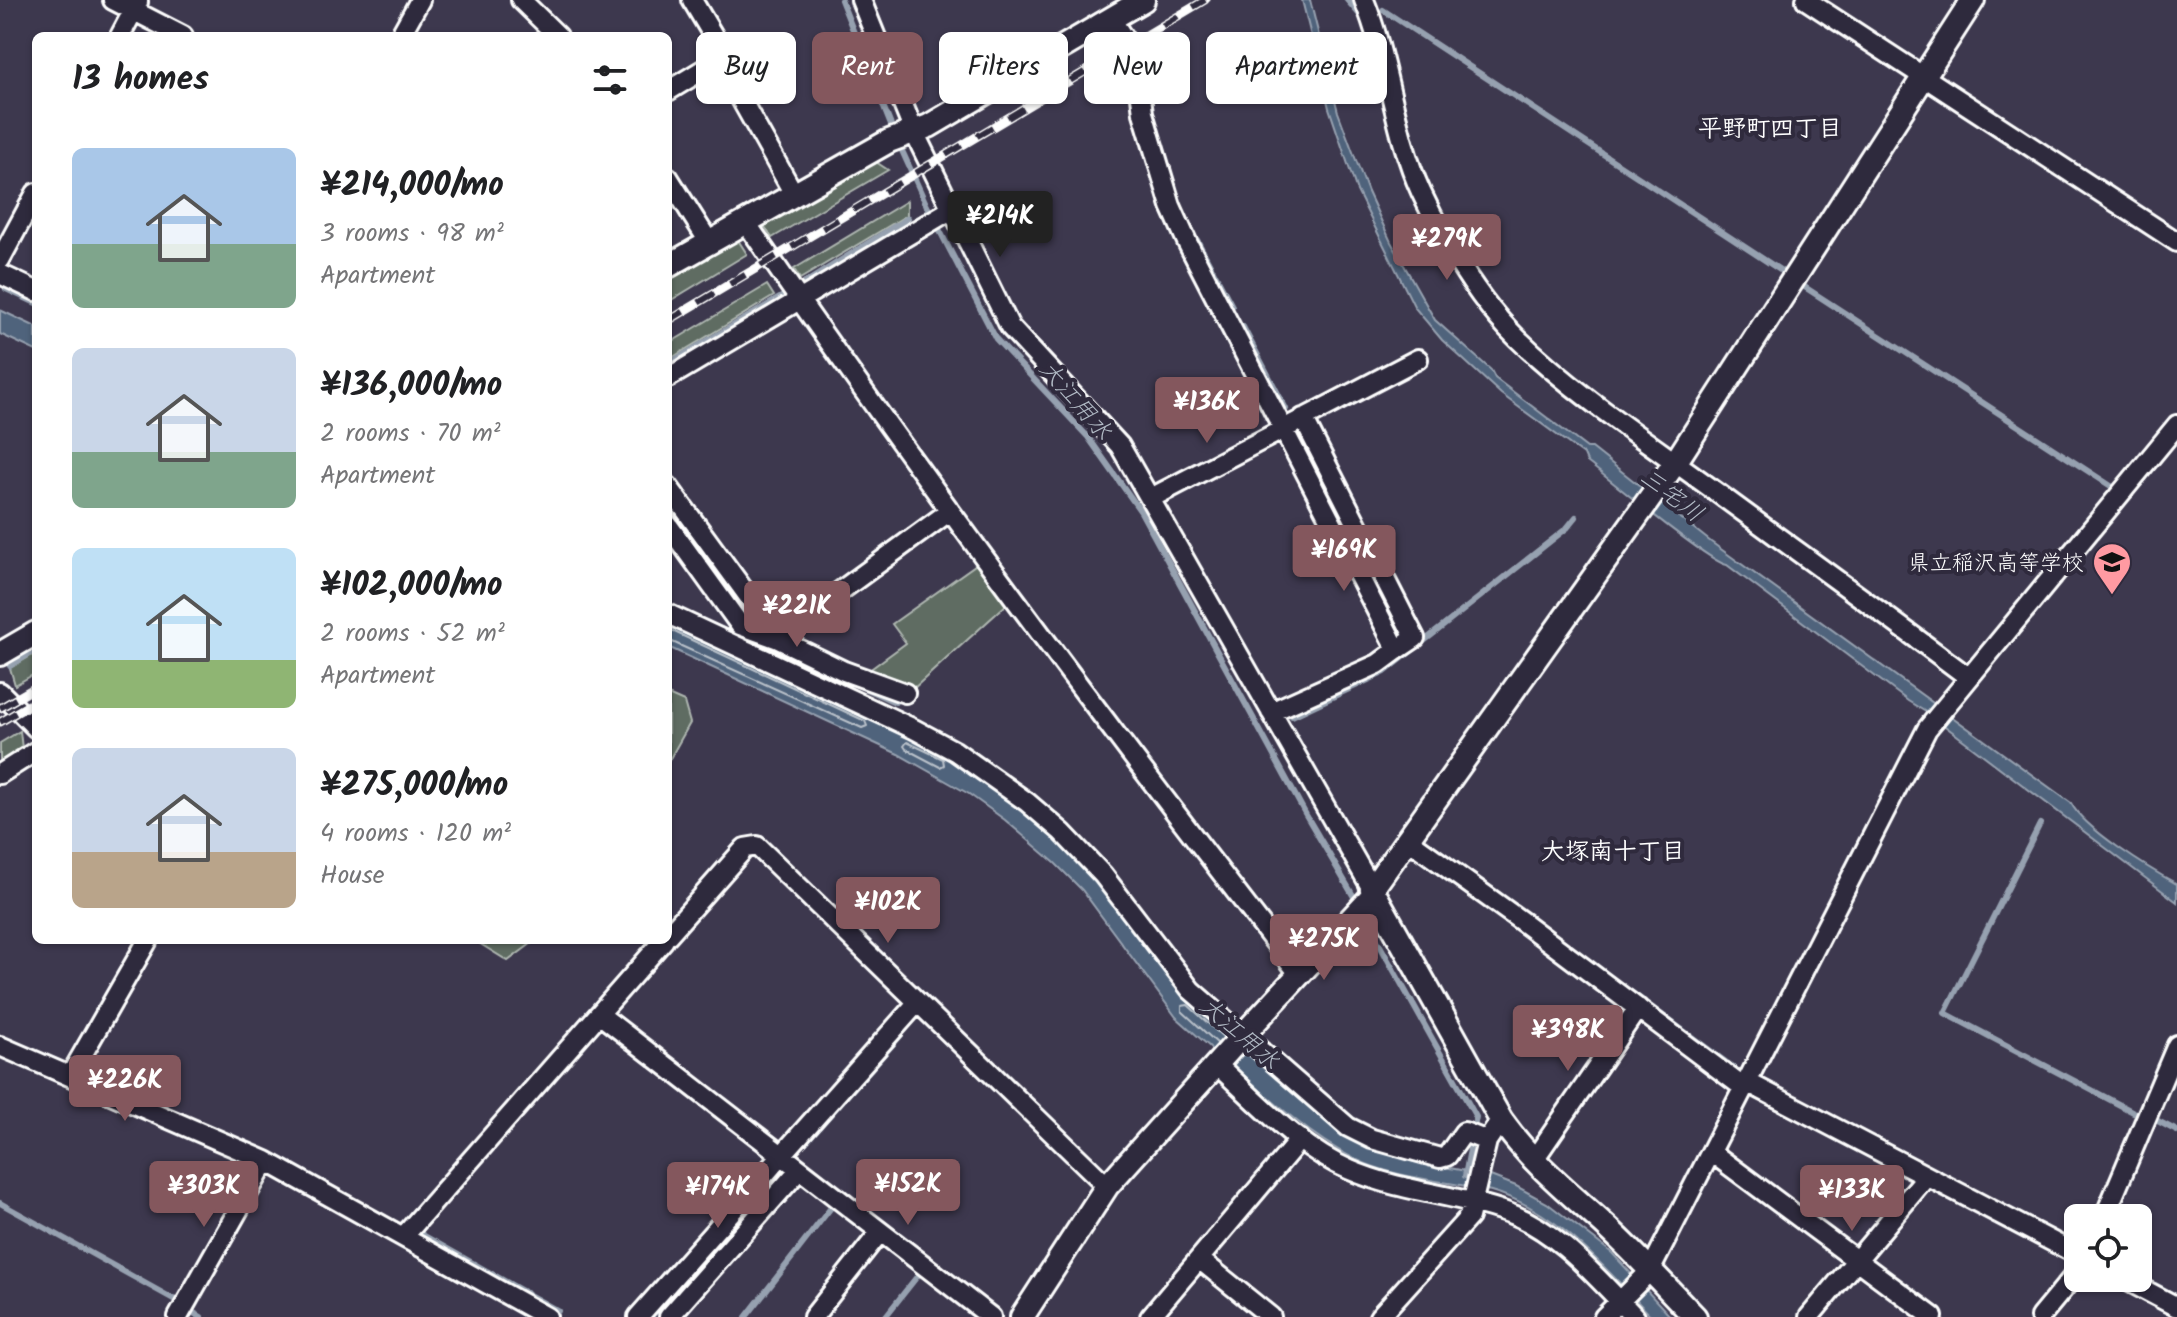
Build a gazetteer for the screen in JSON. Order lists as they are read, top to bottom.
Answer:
{
  "districts": ["平野町四丁目", "大塚南十丁目"],
  "water": ["大江用水", "三宅川"],
  "places": {
    "school or university": ["県立稲沢高等学校"]
  },
  "page": {
    "chip": [
      "Buy",
      "Rent",
      "Filters",
      "New",
      "Apartment"
    ],
    "heading": "13 homes",
    "list": [
      {
        "name": "¥214,000/mo",
        "note": "3 rooms · 98 m² · Apartment"
      },
      {
        "name": "¥136,000/mo",
        "note": "2 rooms · 70 m² · Apartment"
      },
      {
        "name": "¥102,000/mo",
        "note": "2 rooms · 52 m² · Apartment"
      },
      {
        "name": "¥275,000/mo",
        "note": "4 rooms · 120 m² · House"
      }
    ],
    "price": [
      "¥214K",
      "¥279K",
      "¥136K",
      "¥169K",
      "¥221K",
      "¥102K",
      "¥275K",
      "¥398K",
      "¥226K",
      "¥152K",
      "¥303K",
      "¥174K",
      "¥133K"
    ]
  }
}
